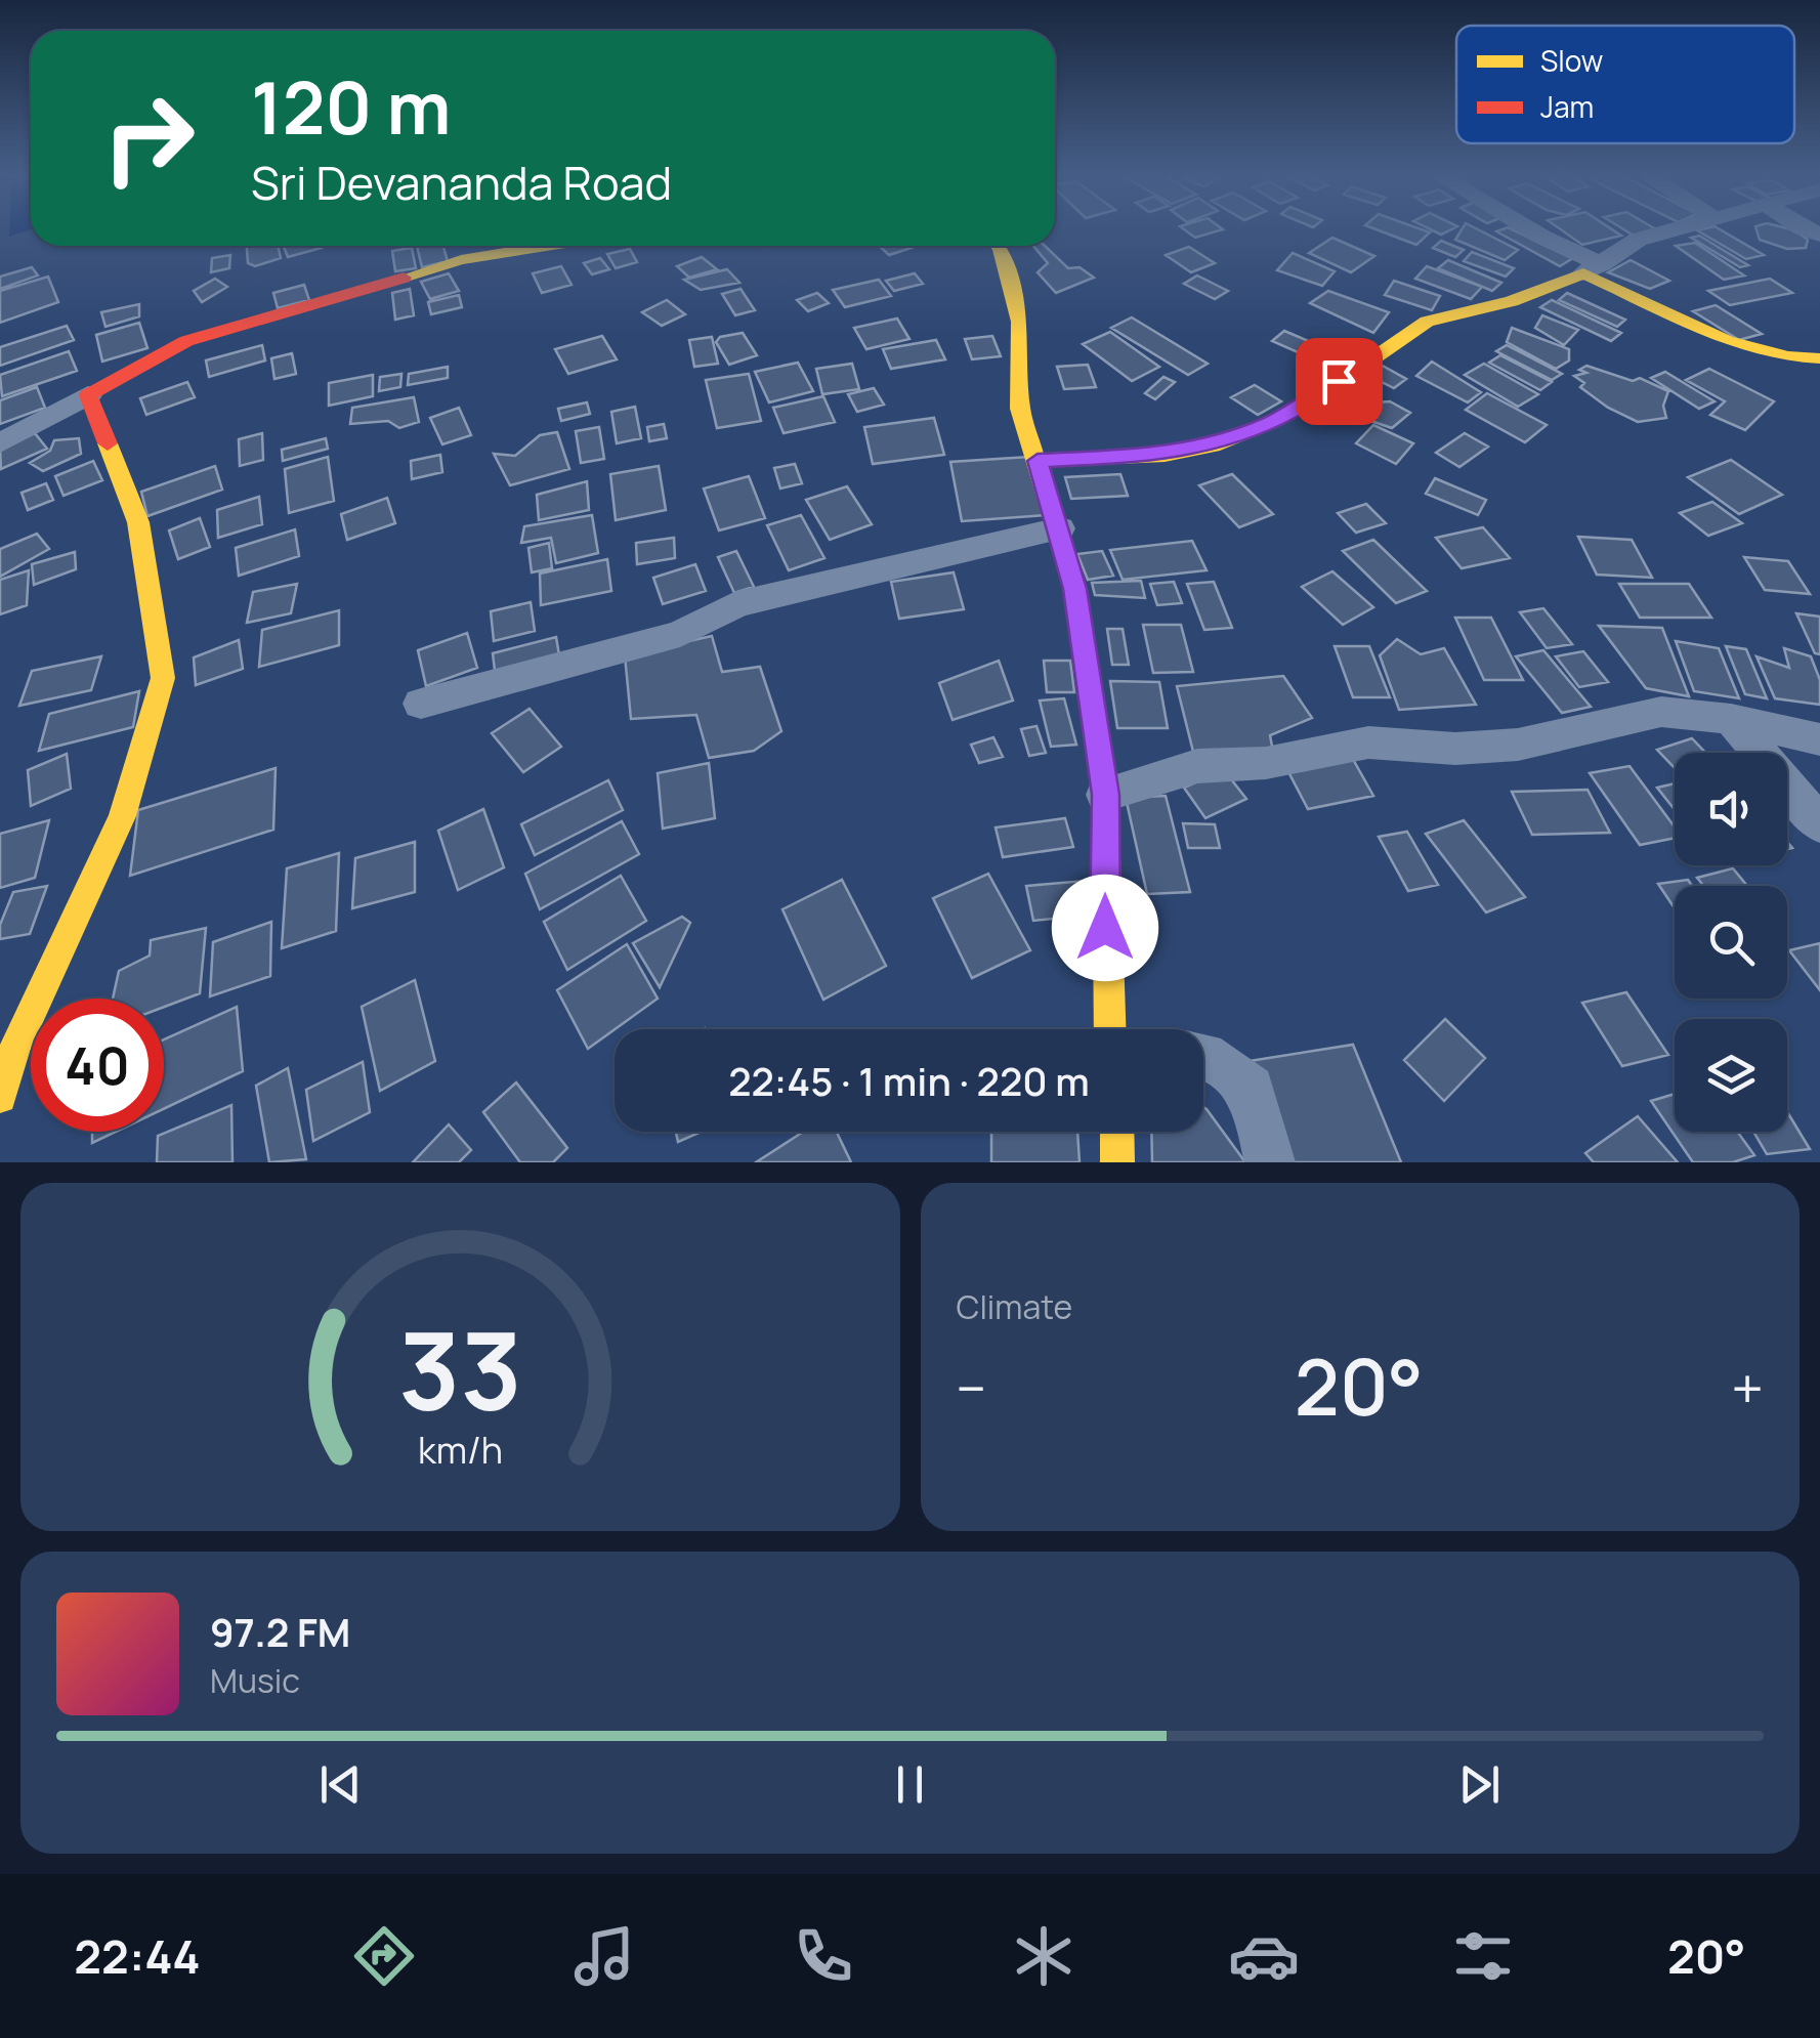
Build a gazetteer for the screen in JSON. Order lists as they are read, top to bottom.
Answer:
{
  "legend": ["Slow", "Jam"],
  "page": {
    "turn": ["120 m", "Sri Devananda Road"],
    "limit": "40",
    "trip": "22:45 · 1 min · 220 m",
    "tile": "Climate",
    "heat": ["−", "20°", "+"],
    "song": ["97.2 FM", "Music"],
    "tabs": ["22:44", "20°"],
    "gauge": ["33", "km/h"]
  }
}
